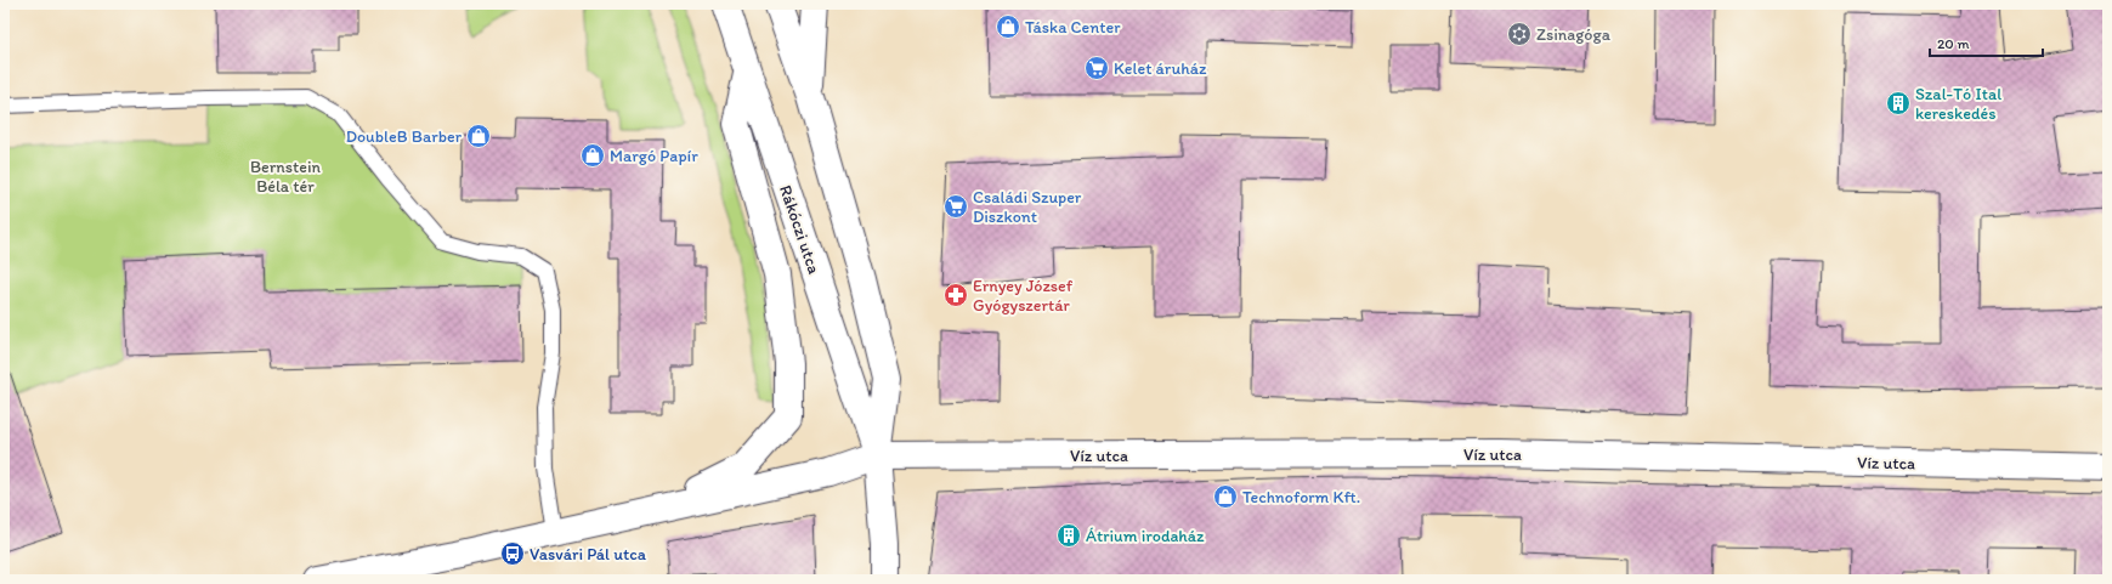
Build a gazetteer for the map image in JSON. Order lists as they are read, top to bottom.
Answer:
{
  "streets": {
    "street": ["Rákóczi utca", "Víz utca"]
  },
  "crossings": [
    ["Rákóczi utca", "Víz utca"]
  ],
  "parks": ["Bernstein Béla tér"],
  "places": {
    "shop": [
      "Táska Center",
      "DoubleB Barber",
      "Margó Papír",
      "Technoform Kft."
    ],
    "synagogue": ["Zsinagóga"],
    "supermarket": ["Kelet áruház", "Családi Szuper Diszkont"],
    "building": ["Szal-Tó Ital kereskedés", "Átrium irodaház"],
    "pharmacy": ["Ernyey József Gyógyszertár"],
    "bus stop": ["Vasvári Pál utca"]
  },
  "scale_bar": "20 m"
}
